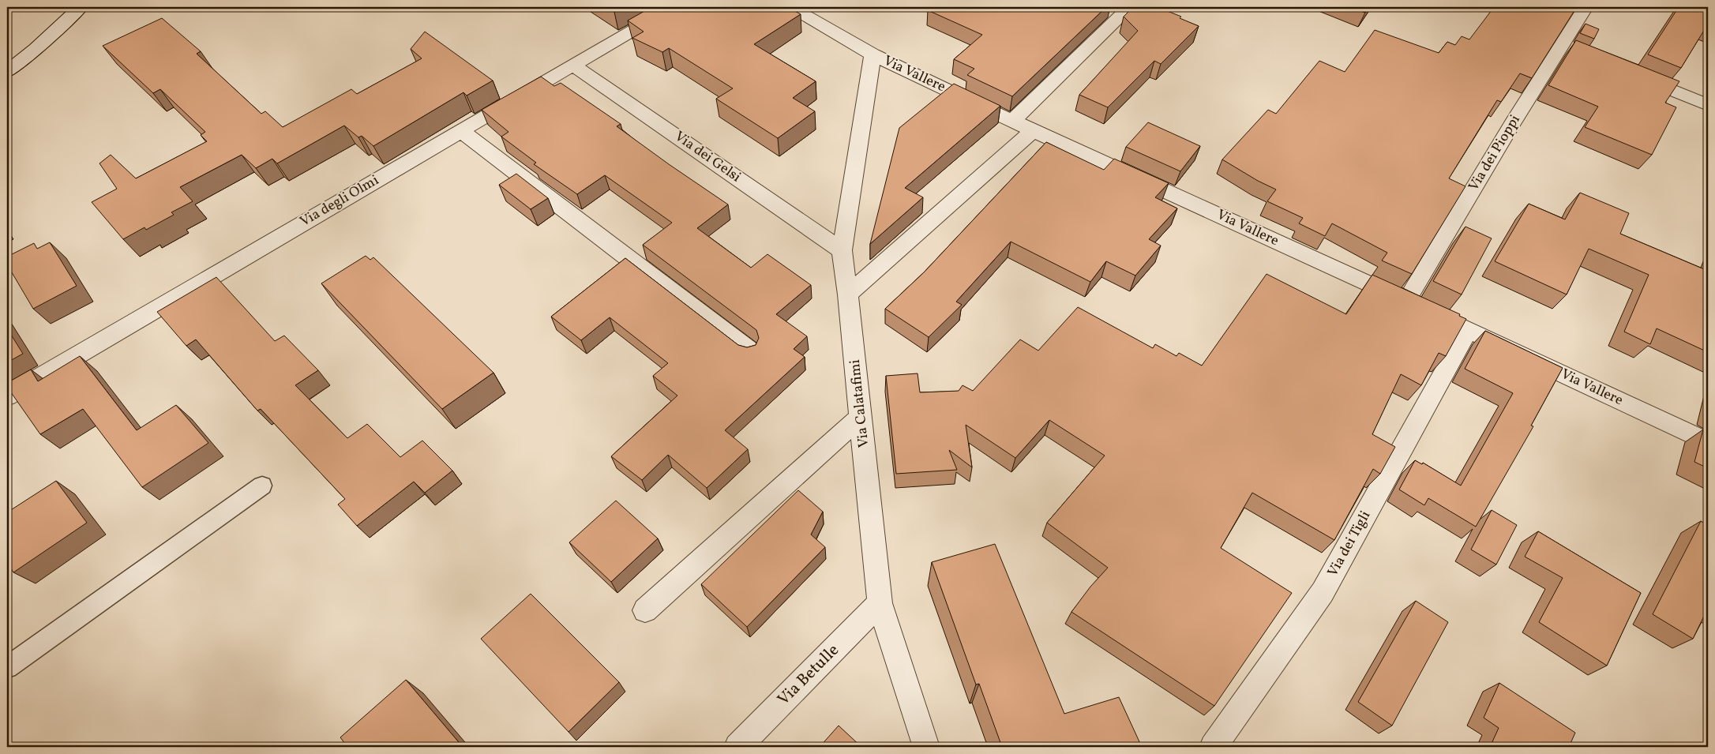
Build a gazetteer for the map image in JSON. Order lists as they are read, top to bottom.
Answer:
{
  "streets": {
    "street": [
      "Via Vallere",
      "Via dei Pioppi",
      "Via dei Gelsi",
      "Via degli Olmi",
      "Via Calatafimi",
      "Via dei Tigli",
      "Via Betulle"
    ]
  },
  "crossings": [
    ["Via Vallere", "Via dei Pioppi"],
    ["Via Vallere", "Via Calatafimi"],
    ["Via Vallere", "Via dei Tigli"],
    ["Via dei Gelsi", "Via degli Olmi"],
    ["Via dei Gelsi", "Via Calatafimi"],
    ["Via Calatafimi", "Via Betulle"]
  ]
}
